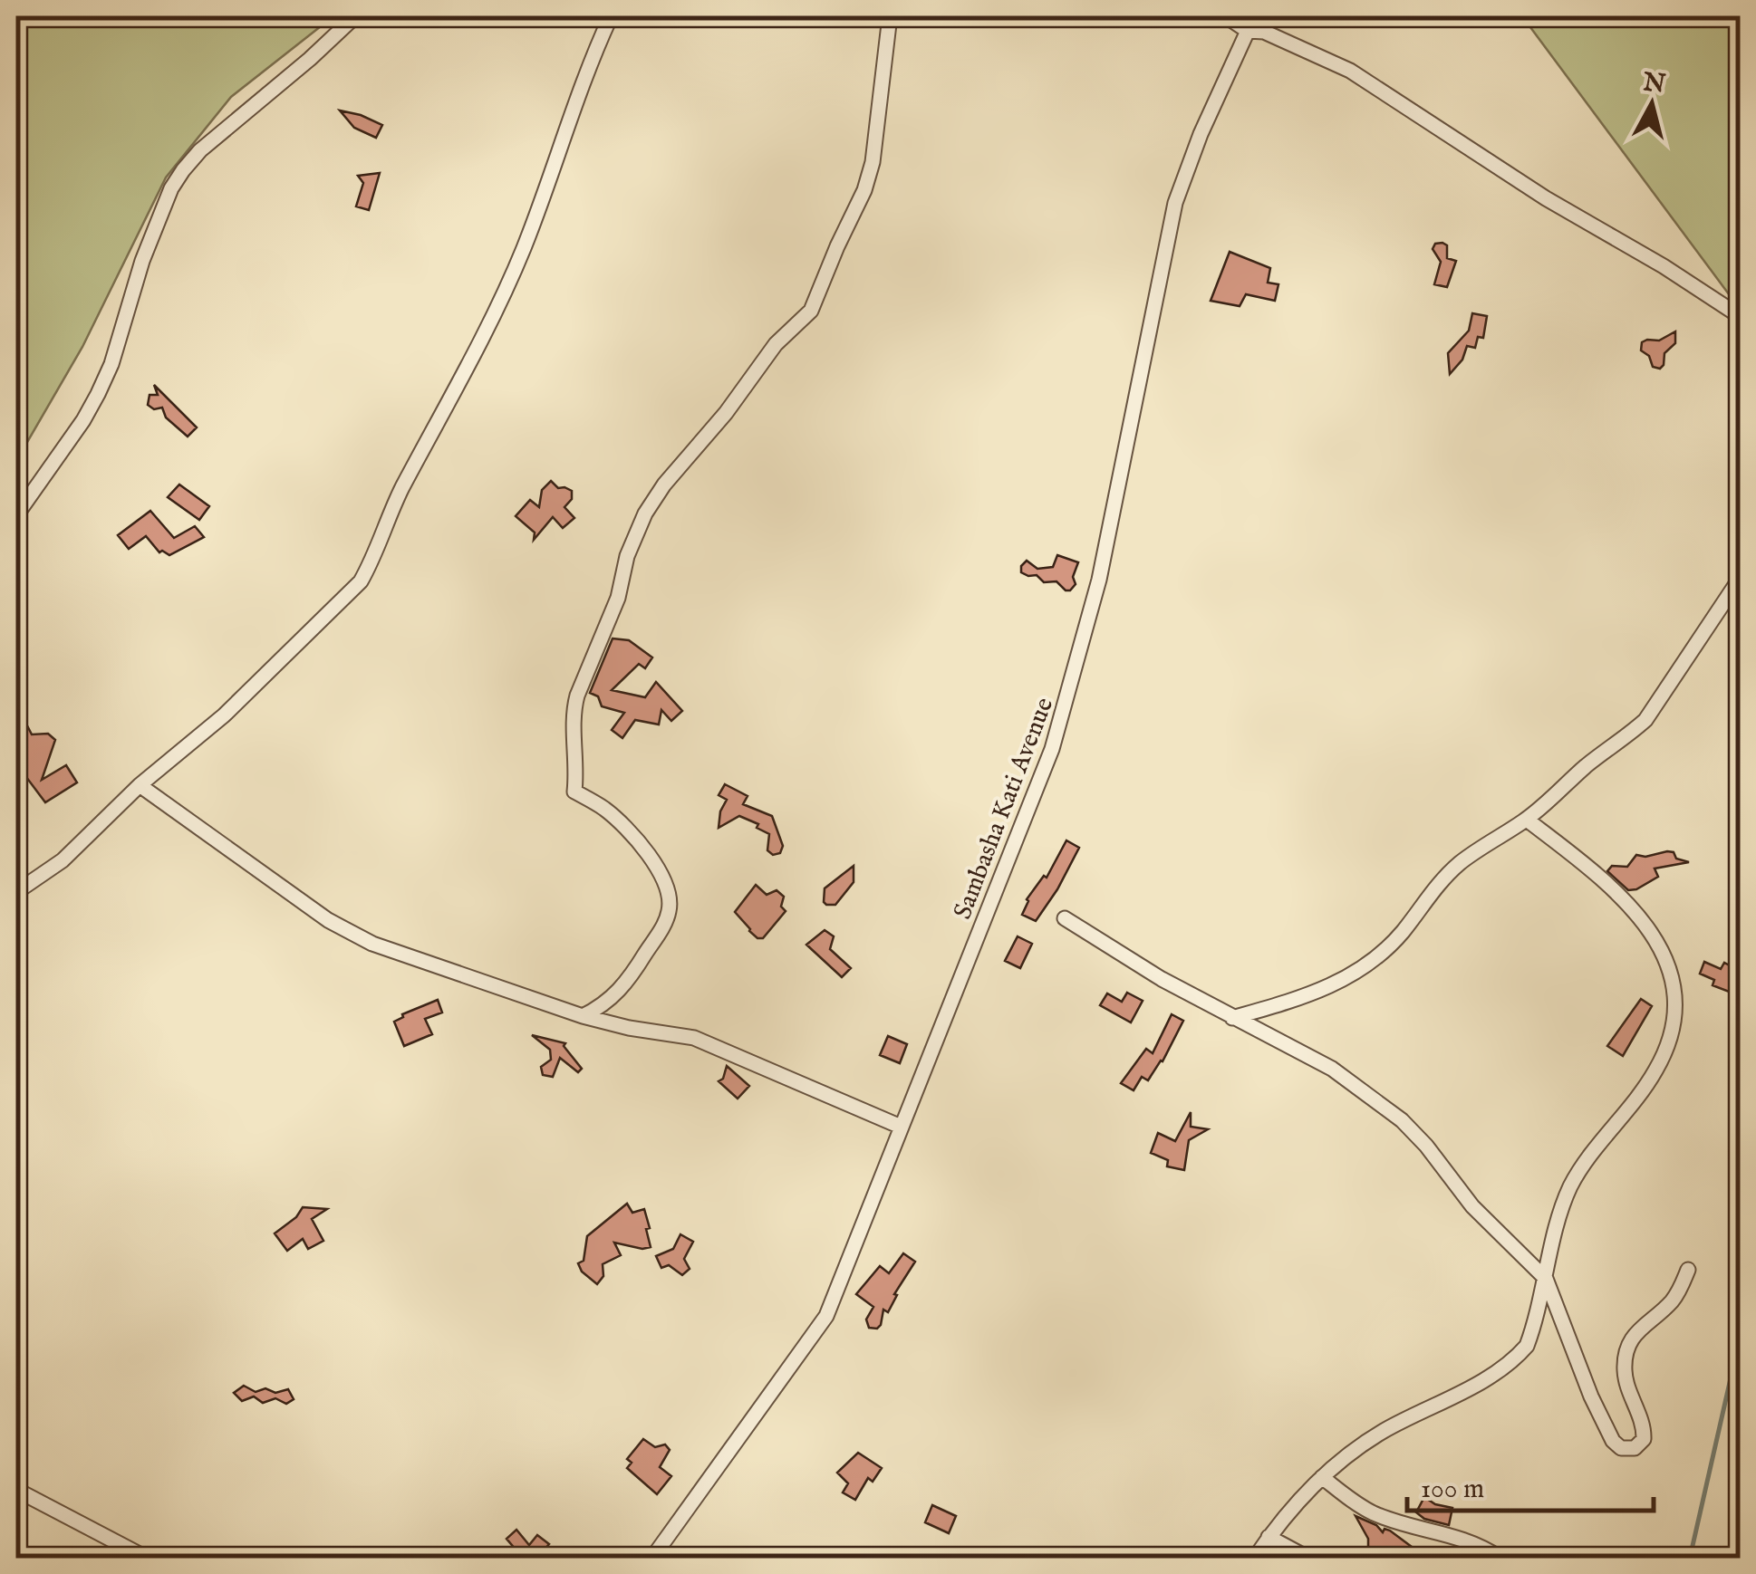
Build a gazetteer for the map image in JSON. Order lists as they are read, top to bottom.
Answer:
{
  "streets": {
    "street": ["Sambasha Kati Avenue"]
  },
  "scale_bar": "100 m",
  "north": "top"
}
